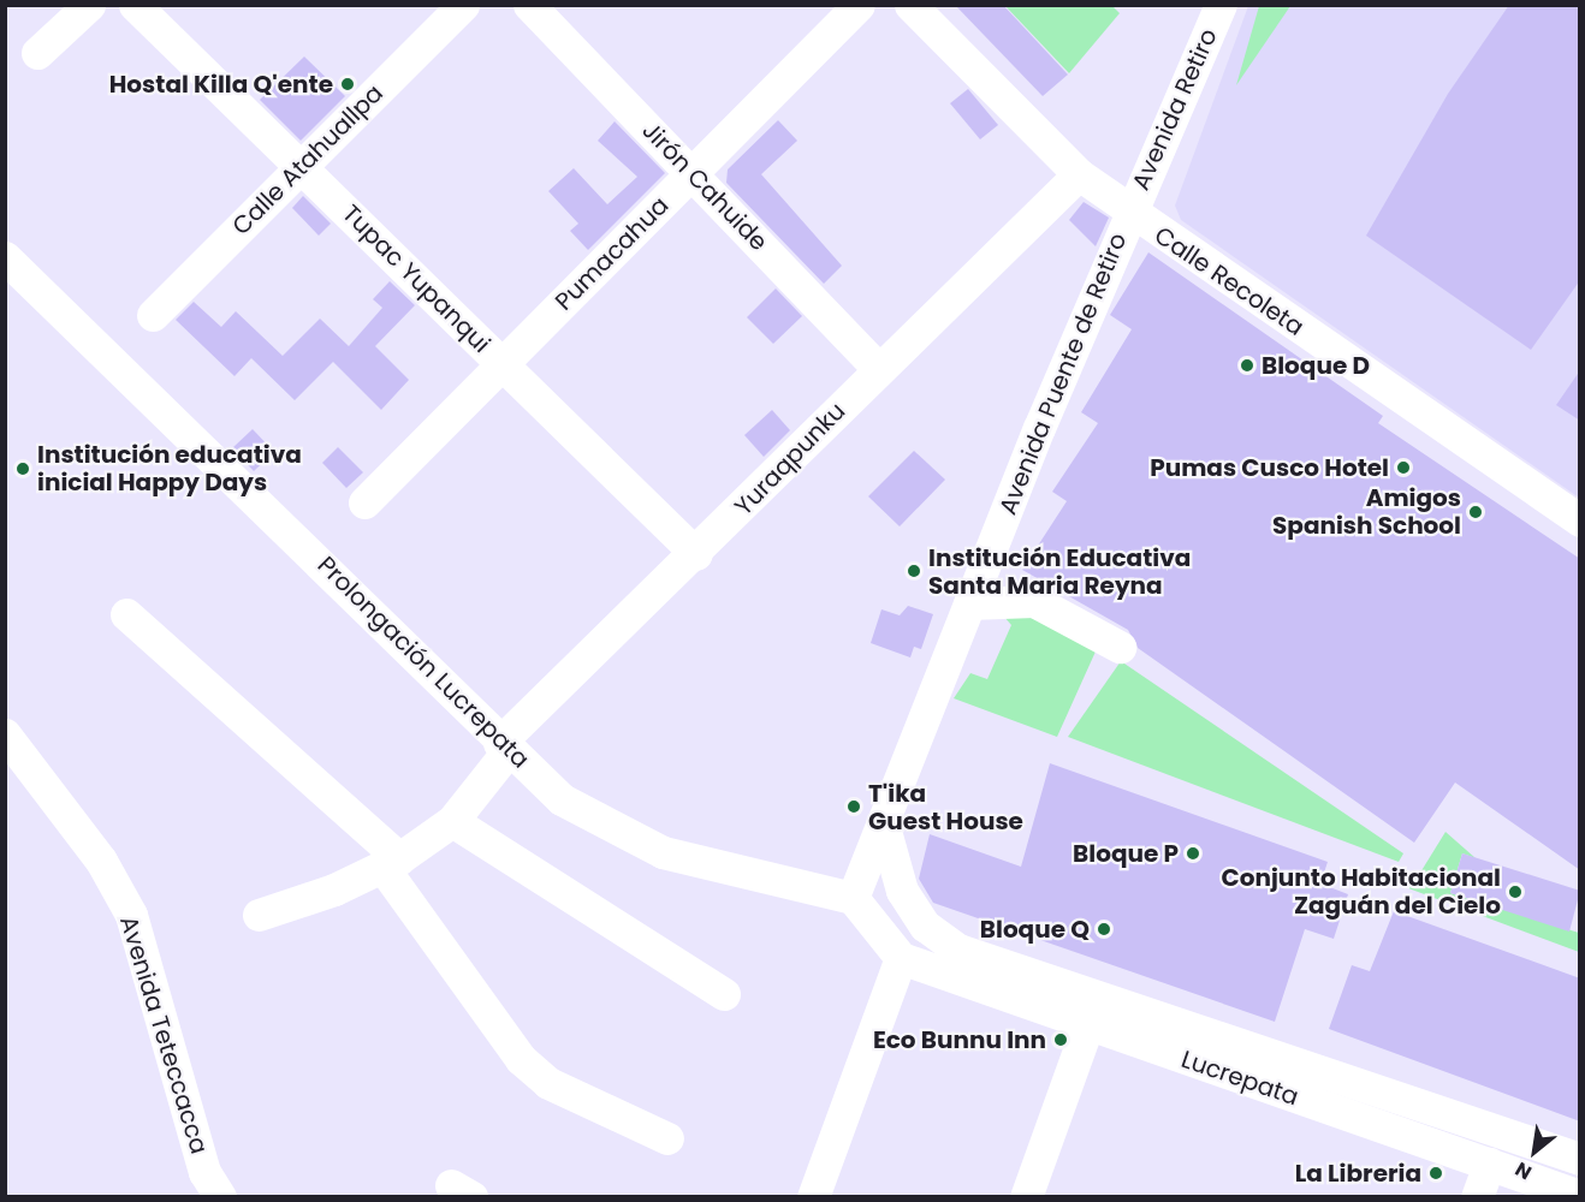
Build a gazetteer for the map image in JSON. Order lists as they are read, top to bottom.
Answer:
{
  "streets": {
    "street": [
      "Avenida Retiro",
      "Calle Atahuallpa",
      "Jirón Cahuide",
      "Pumacahua",
      "Tupac Yupanqui",
      "Calle Recoleta",
      "Avenida Puente de Retiro",
      "Yuraqpunku",
      "Prolongación Lucrepata",
      "Avenida Teteccacca",
      "Lucrepata"
    ]
  },
  "crossings": [
    ["Avenida Retiro", "Calle Recoleta"],
    ["Avenida Retiro", "Avenida Puente de Retiro"],
    ["Calle Atahuallpa", "Tupac Yupanqui"],
    ["Jirón Cahuide", "Pumacahua"],
    ["Jirón Cahuide", "Yuraqpunku"],
    ["Pumacahua", "Tupac Yupanqui"],
    ["Tupac Yupanqui", "Yuraqpunku"],
    ["Calle Recoleta", "Avenida Puente de Retiro"],
    ["Calle Recoleta", "Yuraqpunku"],
    ["Avenida Puente de Retiro", "Prolongación Lucrepata"],
    ["Yuraqpunku", "Prolongación Lucrepata"]
  ],
  "places": [
    "Hostal Killa Q'ente",
    "Bloque D",
    "Pumas Cusco Hotel",
    "Institución educativa inicial Happy Days",
    "Amigos Spanish School",
    "Institución Educativa Santa Maria Reyna",
    "T'ika Guest House",
    "Bloque P",
    "Conjunto Habitacional Zaguán del Cielo",
    "Bloque Q",
    "Eco Bunnu Inn",
    "La Libreria"
  ],
  "north": "bottom left"
}
